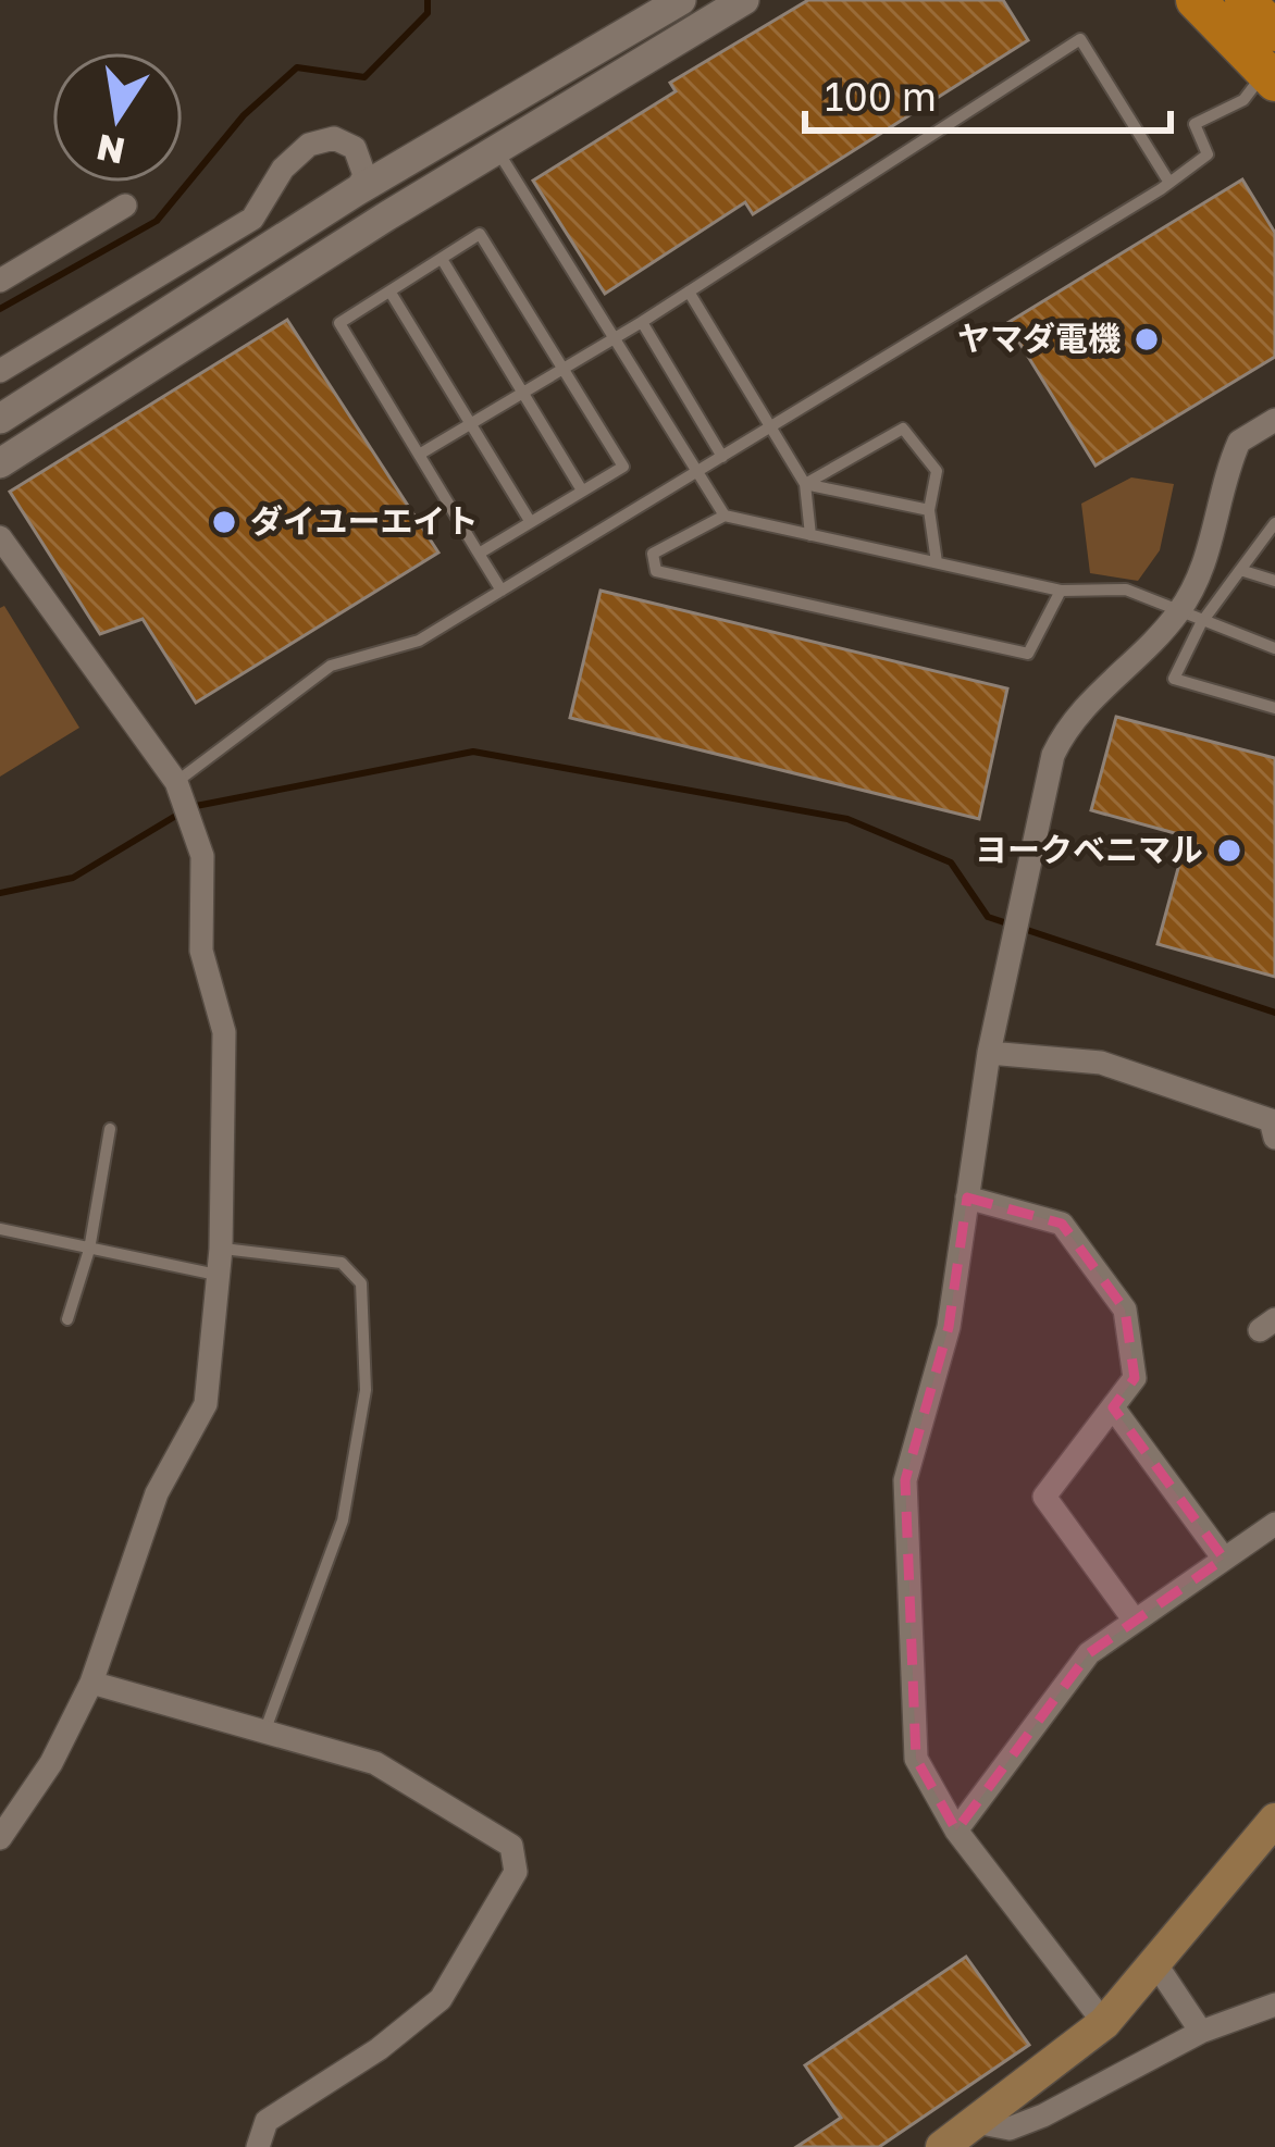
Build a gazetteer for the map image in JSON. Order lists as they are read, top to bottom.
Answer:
{
  "places": ["ヤマダ電機", "ダイユーエイト", "ヨークベニマル"],
  "scale_bar": "100 m",
  "north": "bottom"
}
